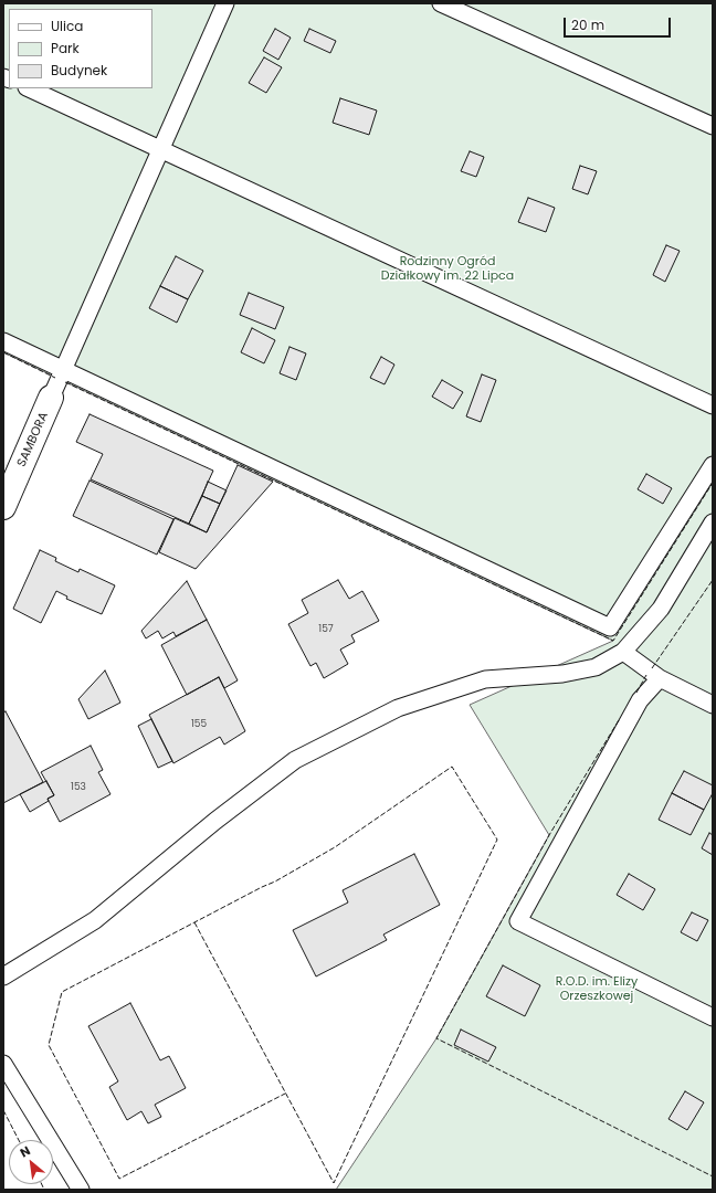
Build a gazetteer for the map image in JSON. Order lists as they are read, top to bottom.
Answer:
{
  "streets": {
    "street": ["SAMBORA"]
  },
  "parks": ["Rodzinny Ogród Działkowy im. 22 Lipca", "R.O.D. im. Elizy Orzeszkowej"],
  "house_numbers": ["157", "155", "153"],
  "legend": ["Ulica", "Park", "Budynek"],
  "scale_bar": "20 m",
  "north": "top left"
}
